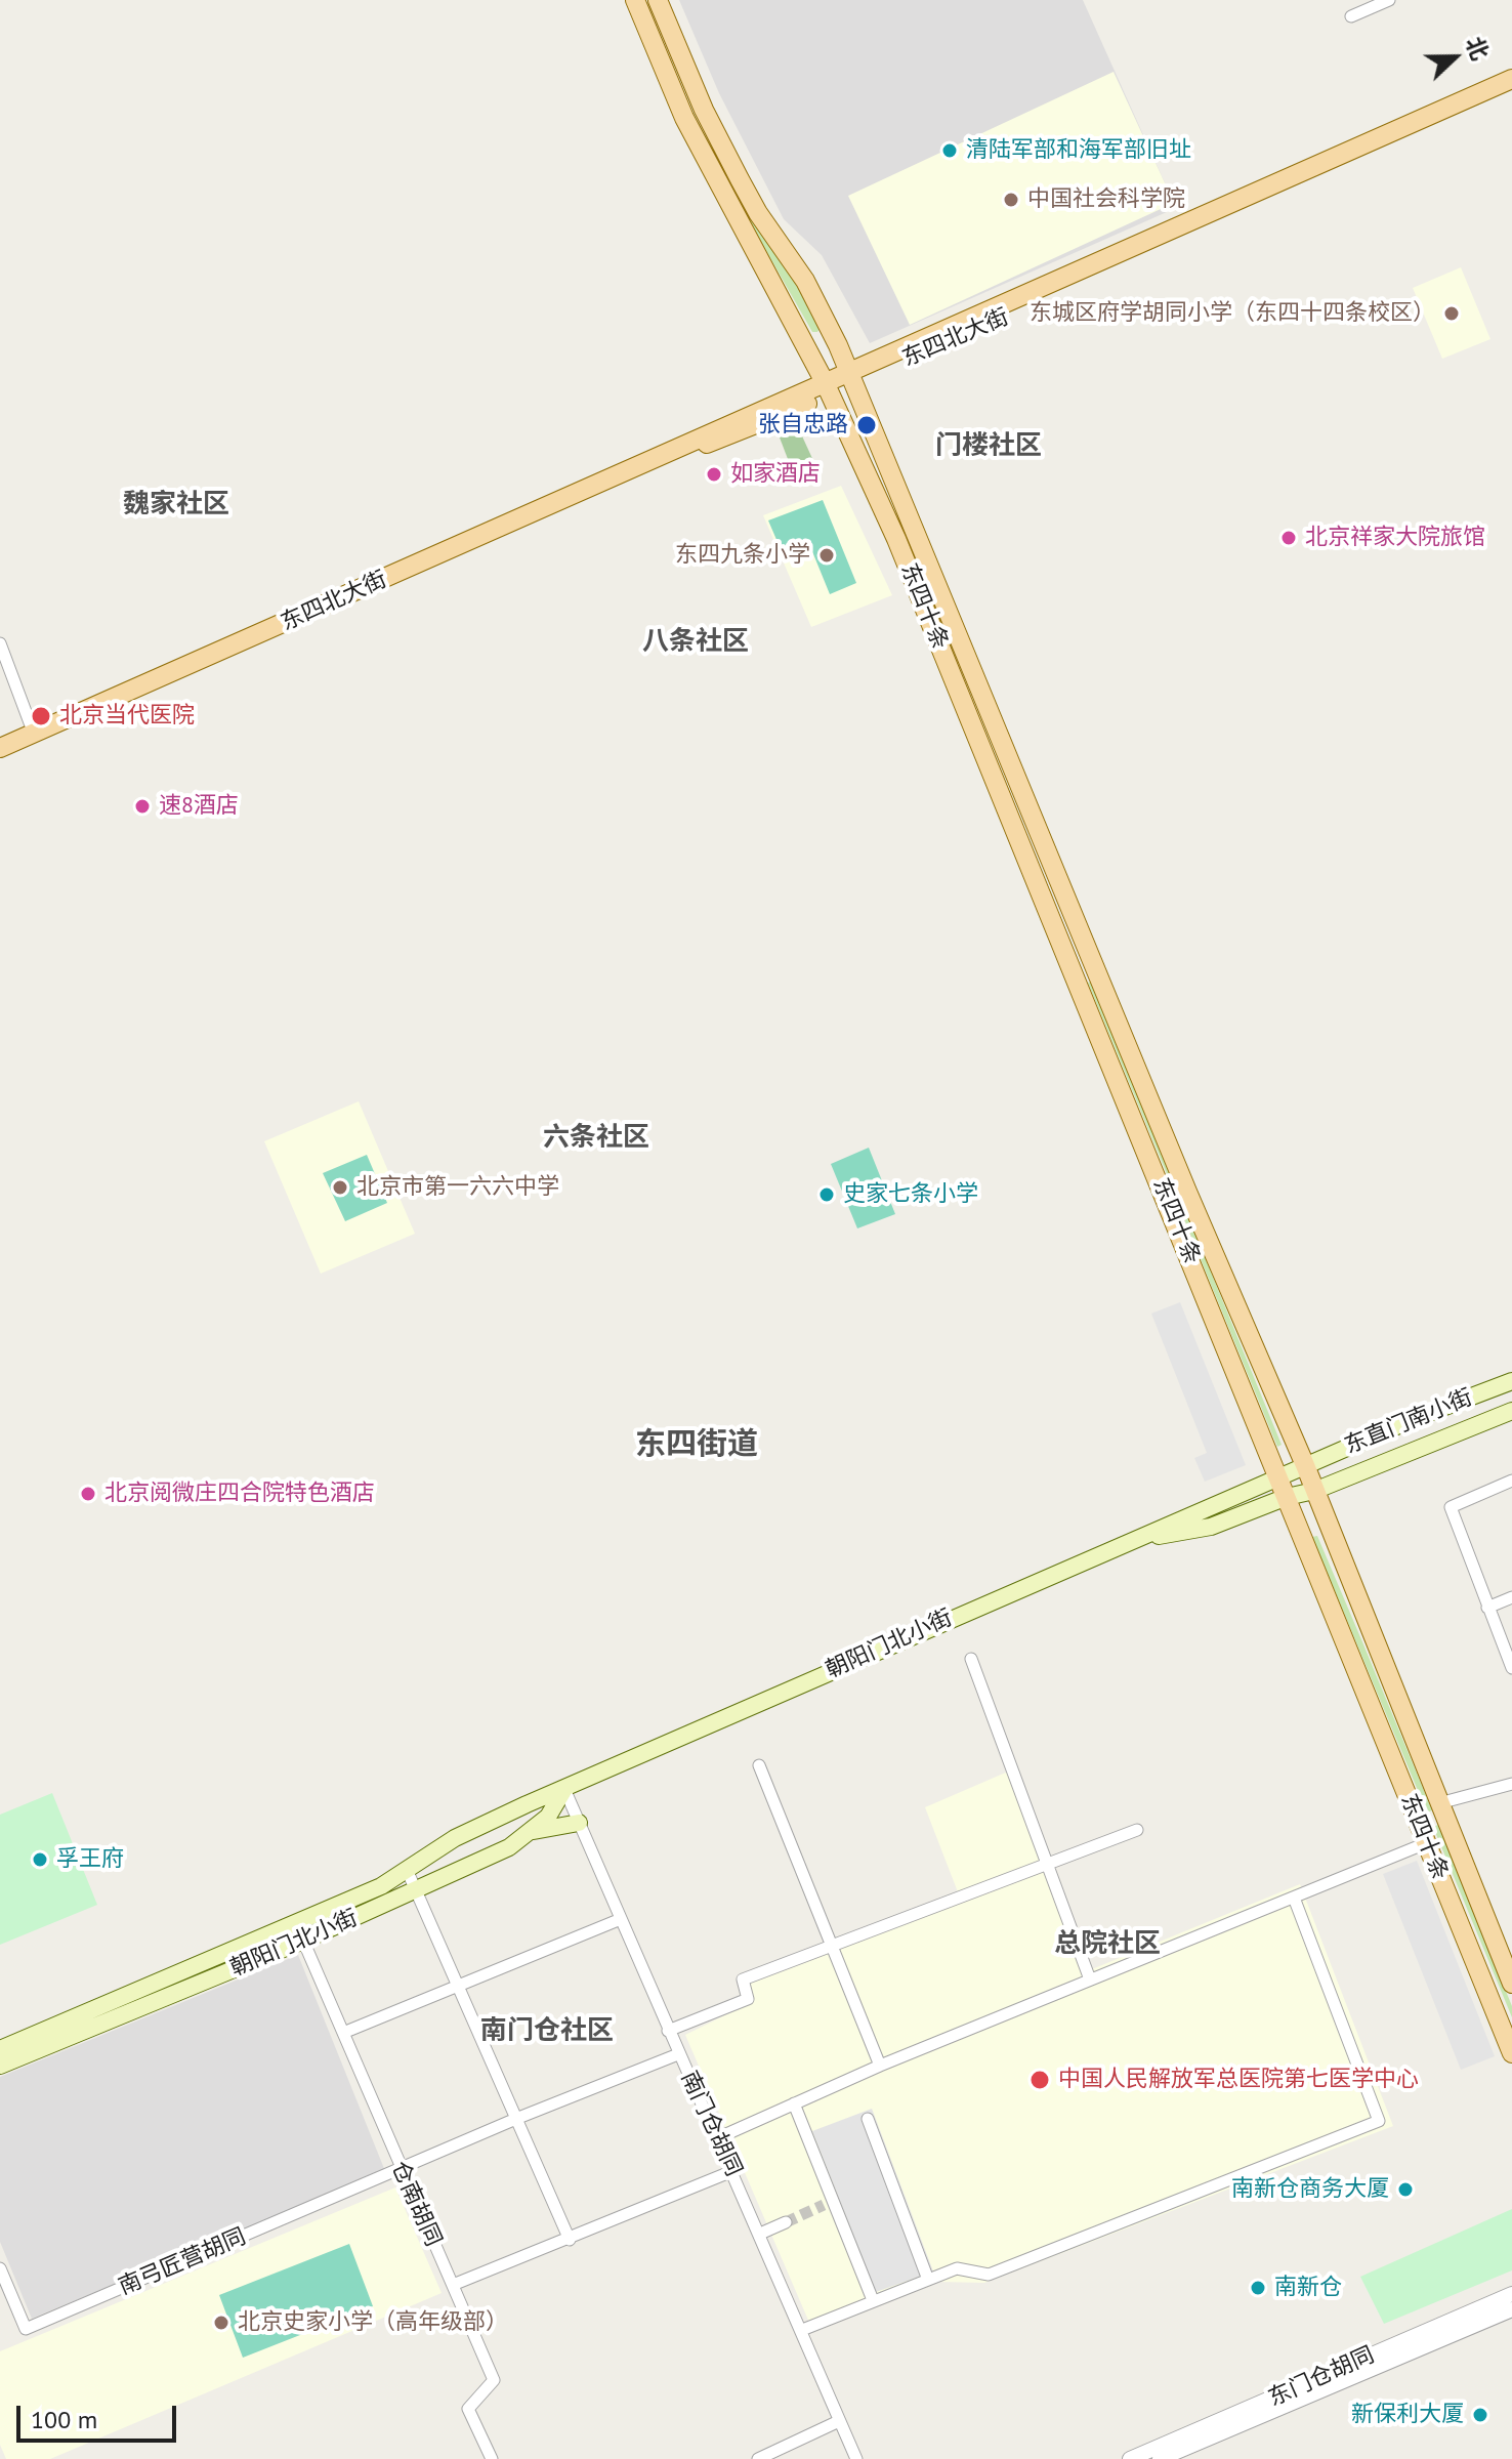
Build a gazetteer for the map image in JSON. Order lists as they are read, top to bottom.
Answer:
{
  "streets": {
    "main road": [
      "东四北大街",
      "东四十条",
      "东直门南小街",
      "朝阳门北小街"
    ],
    "street": [
      "南门仓胡同",
      "仓南胡同",
      "南弓匠营胡同",
      "东门仓胡同"
    ]
  },
  "crossings": [
    ["东四北大街", "东四十条"],
    ["东四十条", "东直门南小街"],
    ["东四十条", "朝阳门北小街"],
    ["东直门南小街", "朝阳门北小街"],
    ["朝阳门北小街", "南门仓胡同"],
    ["朝阳门北小街", "仓南胡同"],
    ["仓南胡同", "南弓匠营胡同"]
  ],
  "districts": [
    "门楼社区",
    "魏家社区",
    "八条社区",
    "六条社区",
    "东四街道",
    "总院社区",
    "南门仓社区"
  ],
  "places": [
    "清陆军部和海军部旧址",
    "中国社会科学院",
    "东城区府学胡同小学（东四十四条校区）",
    "张自忠路",
    "如家酒店",
    "北京祥家大院旅馆",
    "东四九条小学",
    "北京当代医院",
    "速8酒店",
    "北京市第一六六中学",
    "史家七条小学",
    "北京阅微庄四合院特色酒店",
    "孚王府",
    "中国人民解放军总医院第七医学中心",
    "南新仓商务大厦",
    "南新仓",
    "北京史家小学（高年级部）",
    "新保利大厦"
  ],
  "scale_bar": "100 m",
  "north": "right"
}
